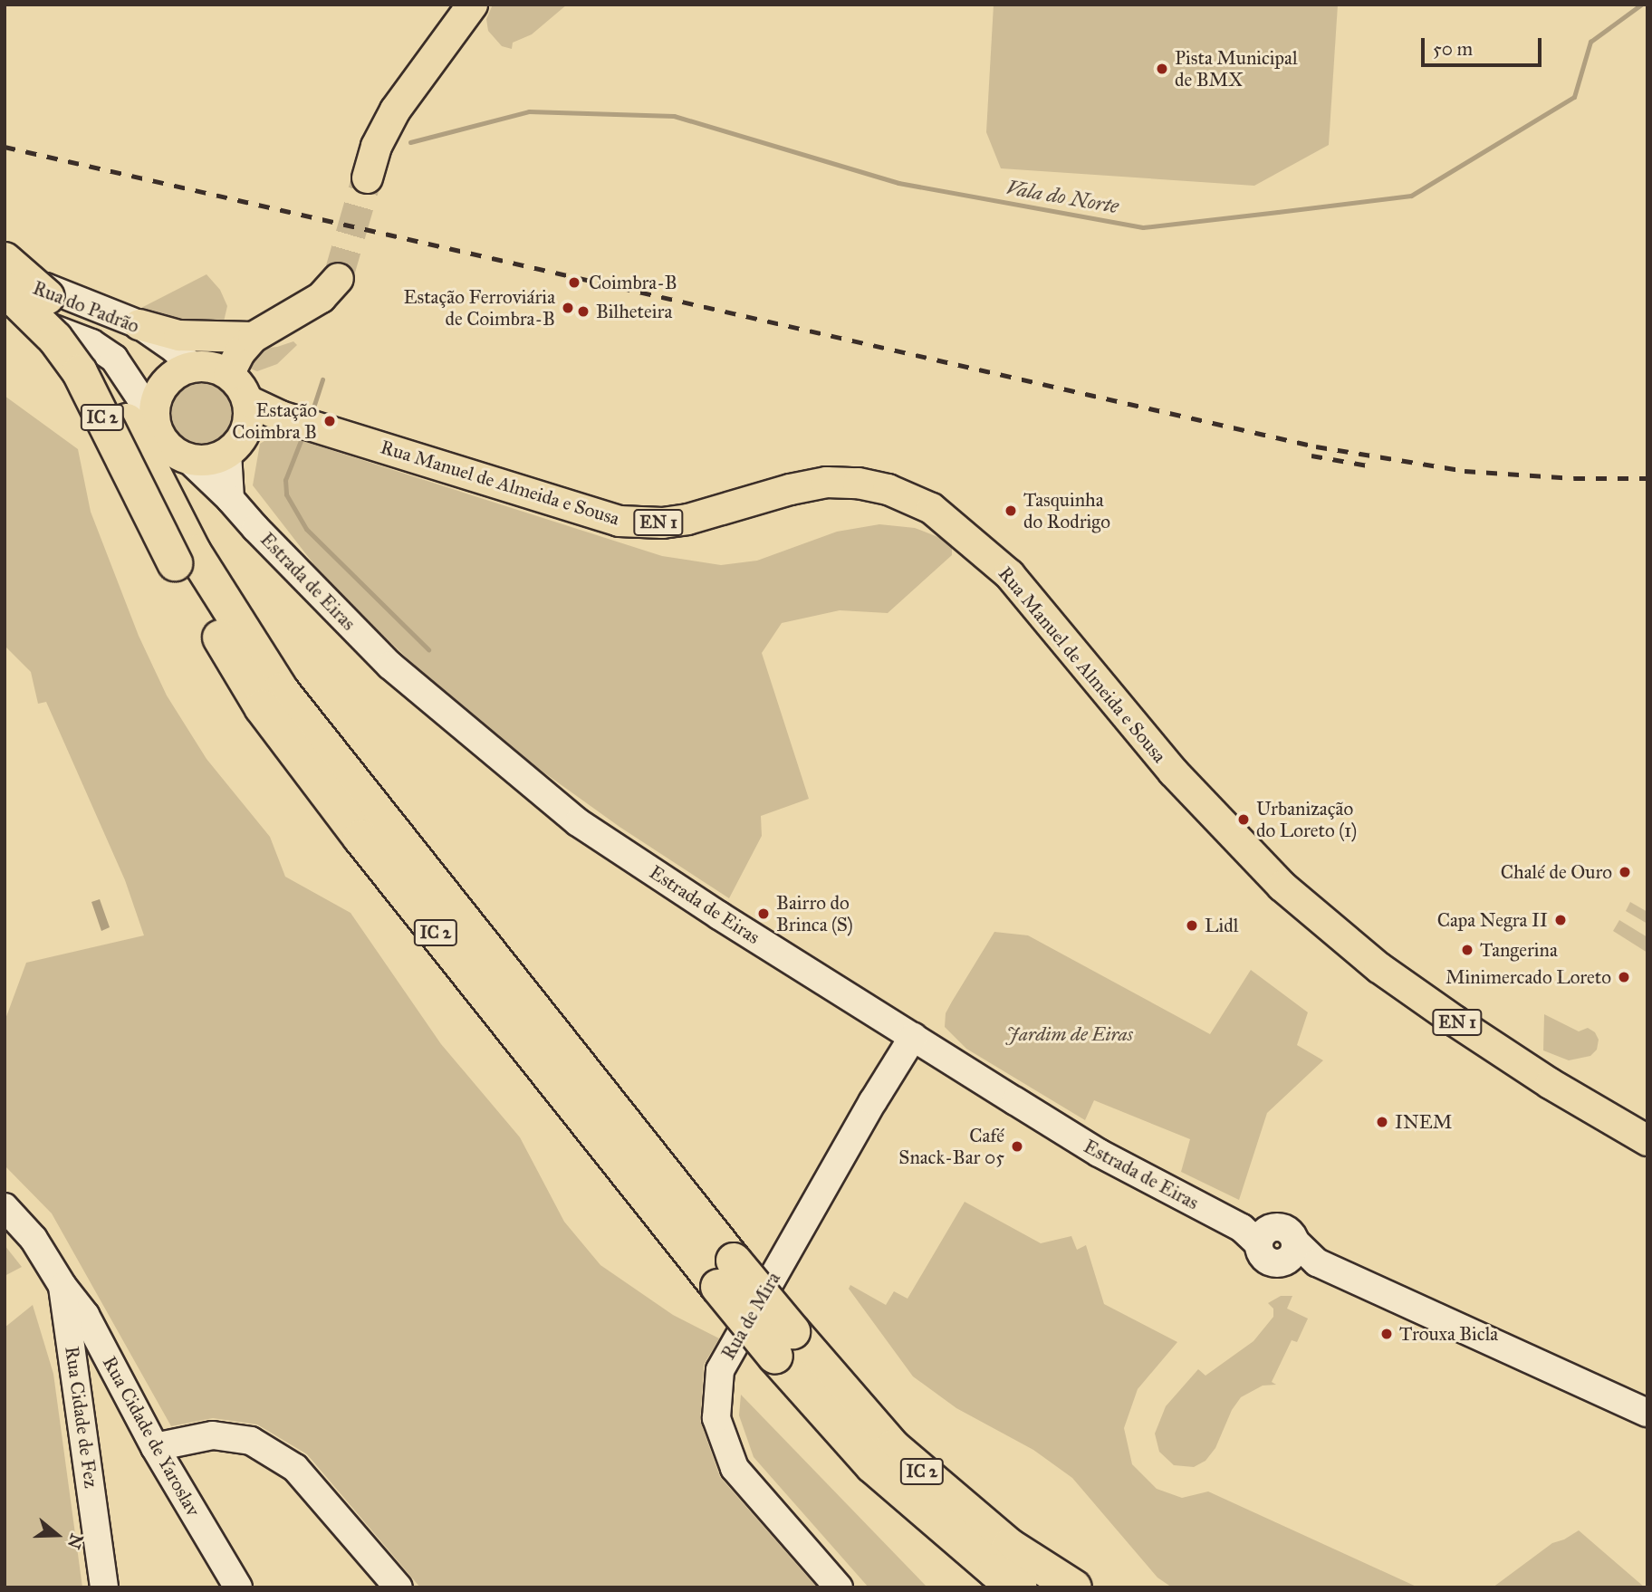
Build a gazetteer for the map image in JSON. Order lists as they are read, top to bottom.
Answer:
{
  "streets": {
    "highway": ["IC 2"],
    "main road": ["Rua Manuel de Almeida e Sousa", "EN 1"],
    "street": [
      "Rua do Padrão",
      "Estrada de Eiras",
      "Rua de Mira",
      "Rua Cidade de Fez",
      "Rua Cidade de Yaroslav"
    ]
  },
  "crossings": [
    ["Rua do Padrão", "Rua Manuel de Almeida e Sousa"],
    ["Rua do Padrão", "Estrada de Eiras"],
    ["Rua Manuel de Almeida e Sousa", "Estrada de Eiras"],
    ["Estrada de Eiras", "Rua de Mira"],
    ["Rua Cidade de Fez", "Rua Cidade de Yaroslav"]
  ],
  "water": ["Vala do Norte"],
  "parks": ["Jardim de Eiras"],
  "places": [
    "Pista Municipal de BMX",
    "Coimbra-B",
    "Estação Ferroviária de Coimbra-B",
    "Bilheteira",
    "Estação Coimbra B",
    "Tasquinha do Rodrigo",
    "Urbanização do Loreto (1)",
    "Chalé de Ouro",
    "Bairro do Brinca (S)",
    "Capa Negra II",
    "Lidl",
    "Tangerina",
    "Minimercado Loreto",
    "INEM",
    "Café Snack-Bar 05",
    "Trouxa Bicla"
  ],
  "scale_bar": "50 m",
  "north": "right"
}
